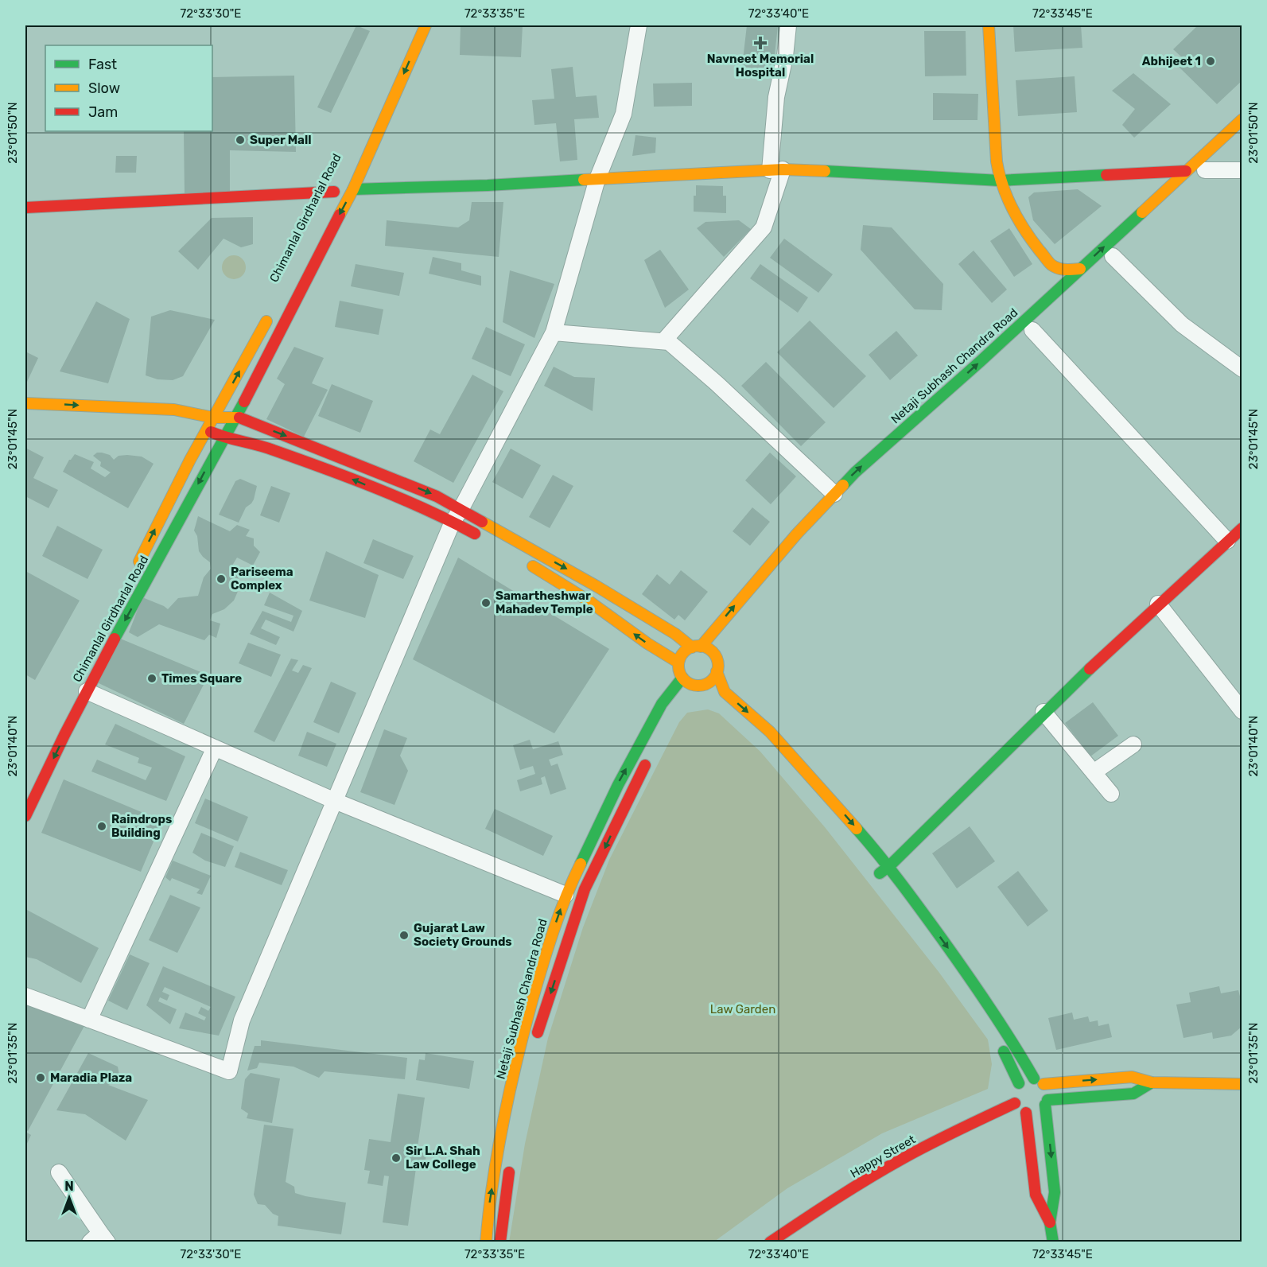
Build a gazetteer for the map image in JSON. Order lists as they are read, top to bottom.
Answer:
{
  "streets": {
    "main road": ["Chimanlal Girdharlal Road", "Netaji Subhash Chandra Road", "Happy Street"]
  },
  "parks": ["Law Garden"],
  "places": {
    "health": ["Navneet Memorial Hospital"],
    "other": [
      "Abhijeet 1",
      "Super Mall",
      "Pariseema Complex",
      "Samartheshwar Mahadev Temple",
      "Times Square",
      "Raindrops Building",
      "Gujarat Law Society Grounds",
      "Maradia Plaza",
      "Sir L.A. Shah Law College"
    ]
  },
  "legend": ["Fast", "Slow", "Jam"],
  "north": "top",
  "coordinates": [
    "72°33'30\"E",
    "72°33'35\"E",
    "72°33'40\"E",
    "72°33'45\"E",
    "23°01'50\"N",
    "23°01'45\"N",
    "23°01'40\"N",
    "23°01'35\"N"
  ]
}
